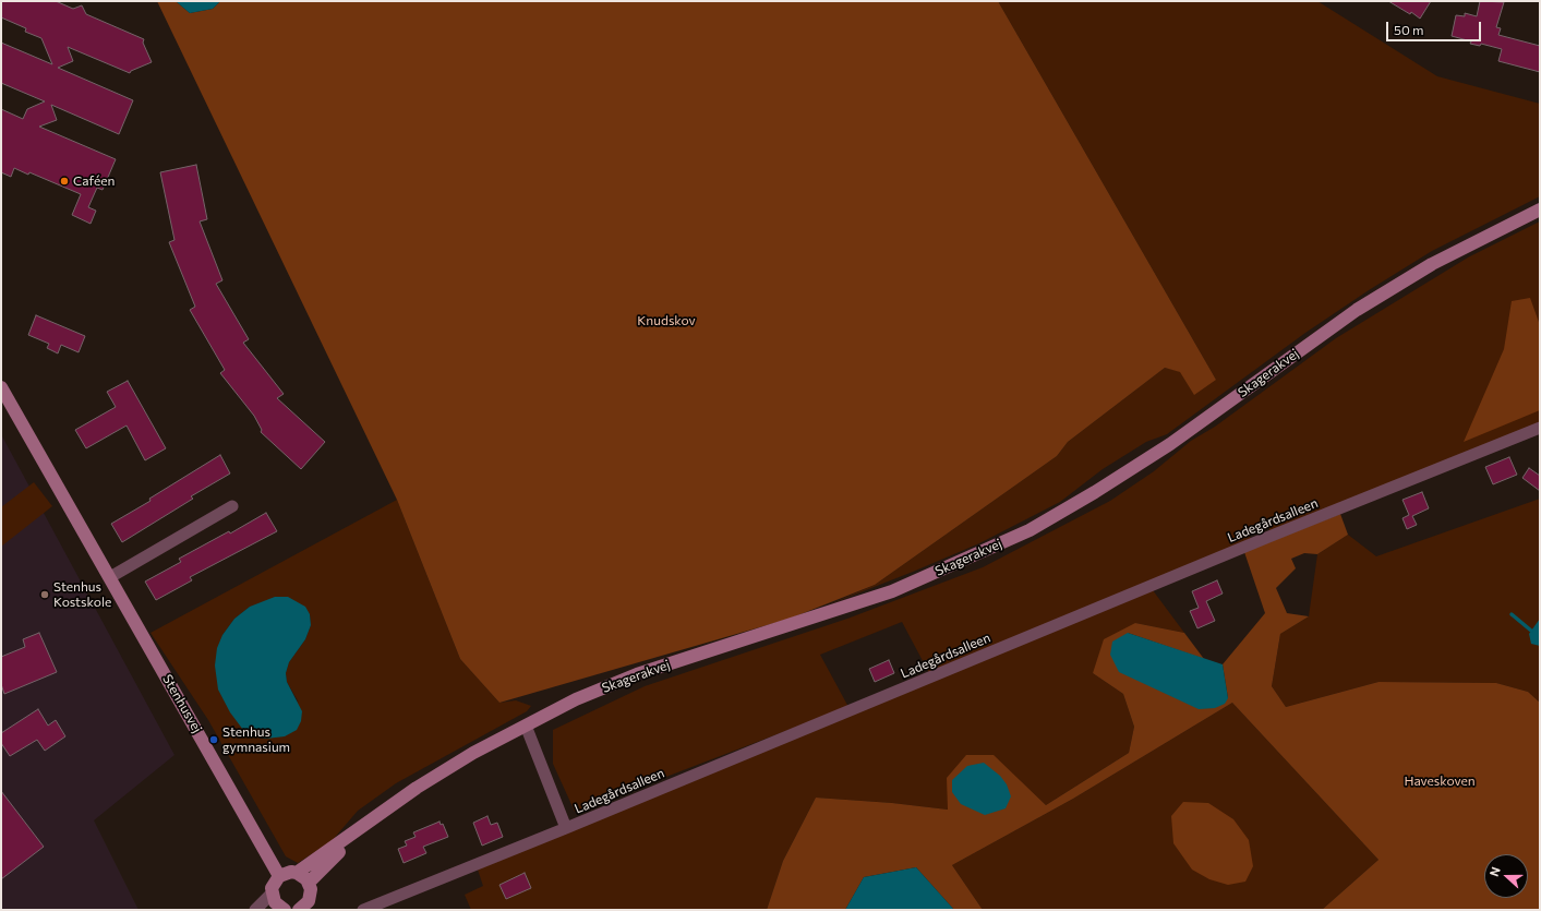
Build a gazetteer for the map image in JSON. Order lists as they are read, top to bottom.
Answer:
{
  "streets": {
    "street": ["Skagerakvej", "Ladegårdsalleen", "Stenhusvej"]
  },
  "parks": ["Knudskov", "Haveskoven"],
  "places": ["Caféen", "Stenhus Kostskole", "Stenhus gymnasium"],
  "scale_bar": "50 m",
  "north": "left"
}
